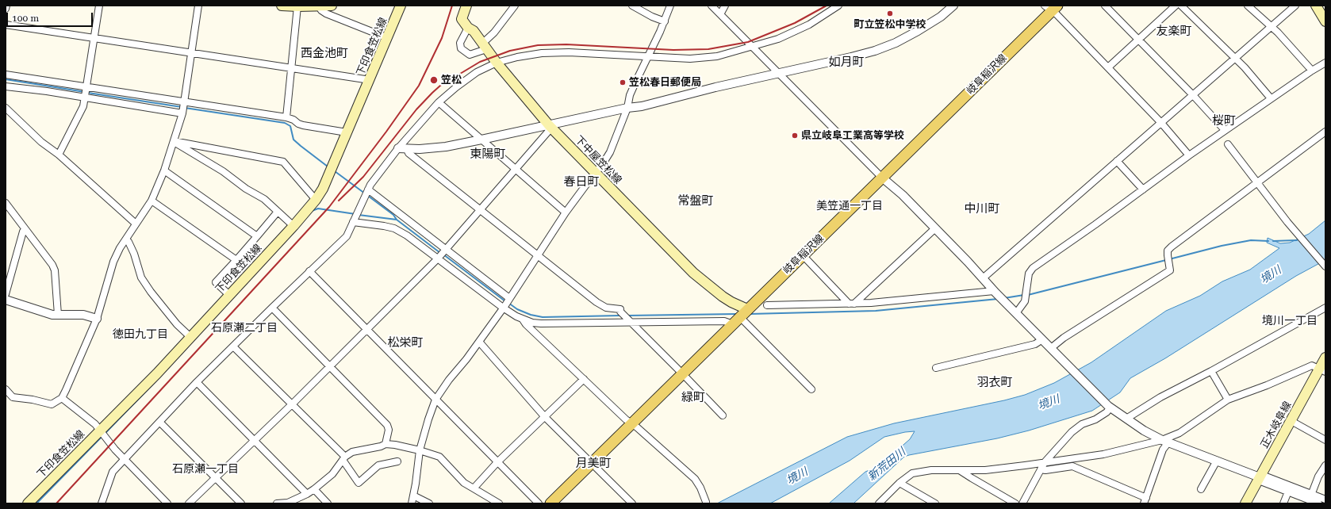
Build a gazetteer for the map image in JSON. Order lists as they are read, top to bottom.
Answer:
{
  "streets": {
    "main road": [
      "下印食笠松線",
      "岐阜稲沢線",
      "下中屋笠松線",
      "正木岐阜線"
    ]
  },
  "crossings": [
    ["岐阜稲沢線", "下中屋笠松線"]
  ],
  "districts": [
    "友楽町",
    "西金池町",
    "如月町",
    "桜町",
    "東陽町",
    "春日町",
    "常盤町",
    "美笠通一丁目",
    "中川町",
    "境川一丁目",
    "石原瀬二丁目",
    "徳田九丁目",
    "松栄町",
    "羽衣町",
    "緑町",
    "月美町",
    "石原瀬一丁目"
  ],
  "water": ["境川", "新荒田川"],
  "places": [
    "町立笠松中学校",
    "笠松",
    "笠松春日郵便局",
    "県立岐阜工業高等学校"
  ],
  "scale_bar": "100 m"
}
